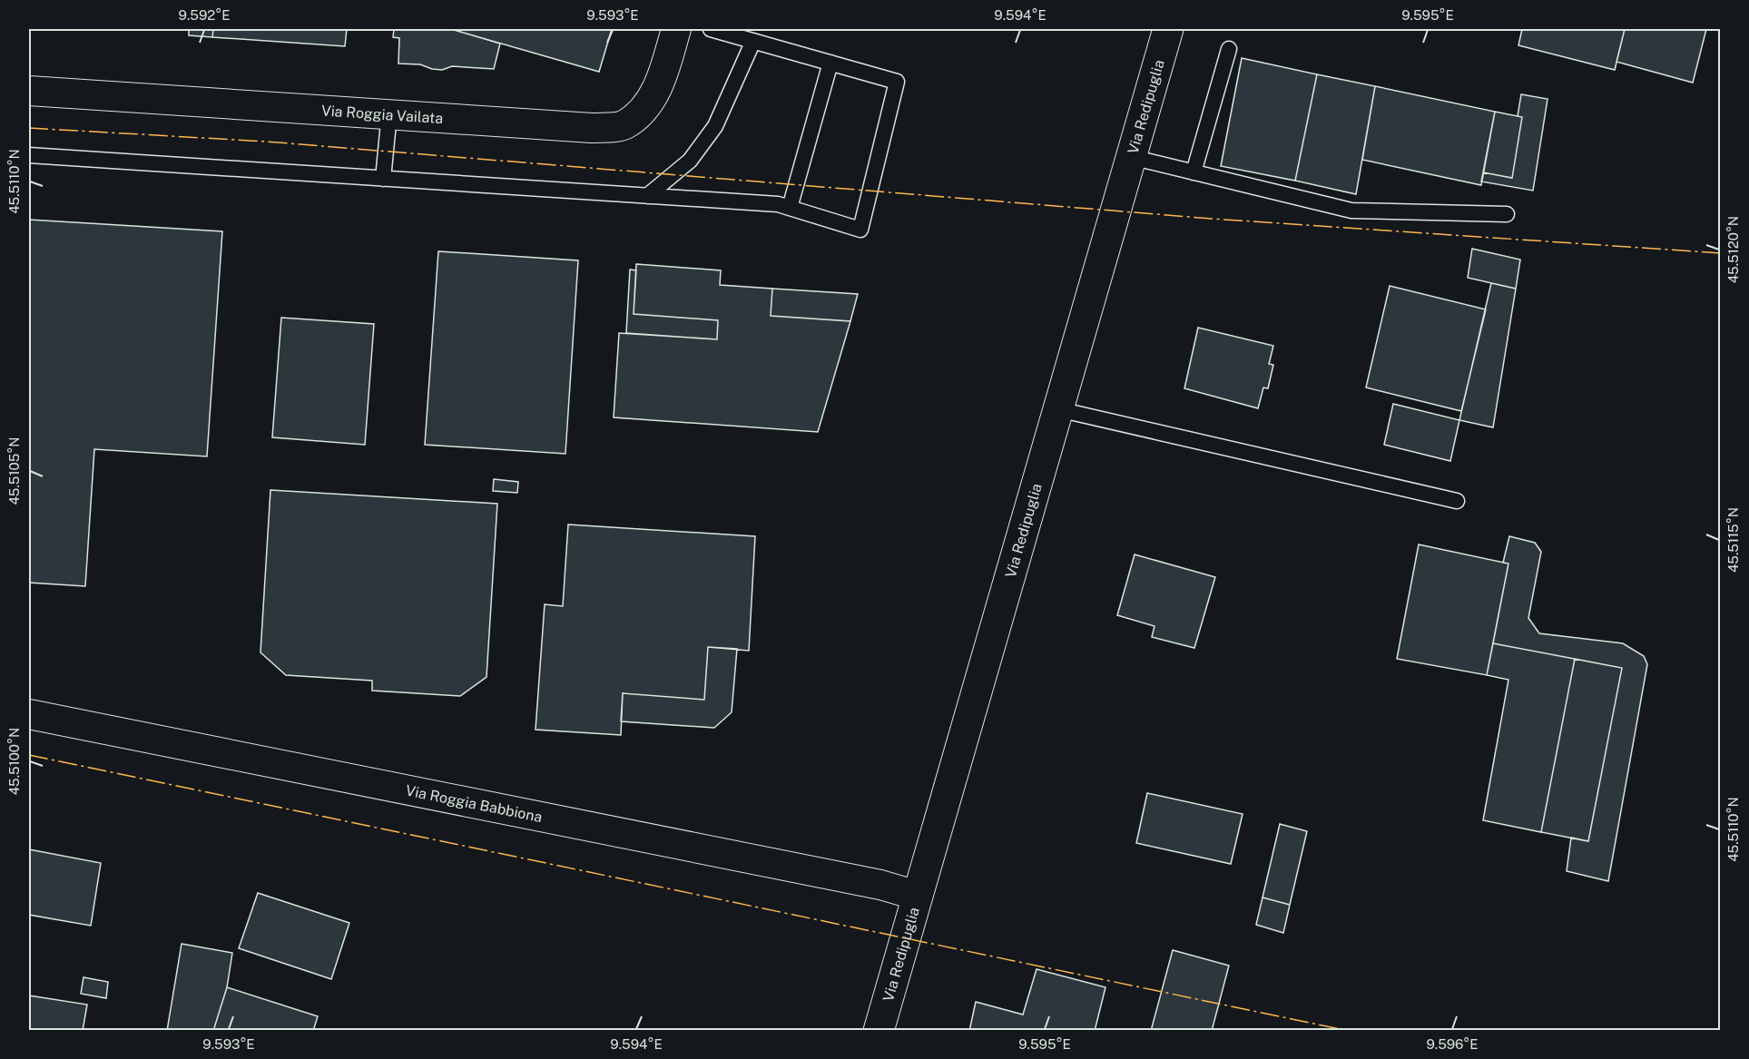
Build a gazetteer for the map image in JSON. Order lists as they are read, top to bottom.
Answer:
{
  "streets": {
    "street": ["Via Redipuglia", "Via Roggia Vailata", "Via Roggia Babbiona"]
  },
  "crossings": [
    ["Via Redipuglia", "Via Roggia Babbiona"]
  ],
  "coordinates": [
    "9.592°E",
    "9.593°E",
    "9.594°E",
    "9.595°E",
    "45.5110°N",
    "45.5120°N",
    "45.5105°N",
    "45.5115°N",
    "45.5100°N",
    "9.596°E"
  ]
}
